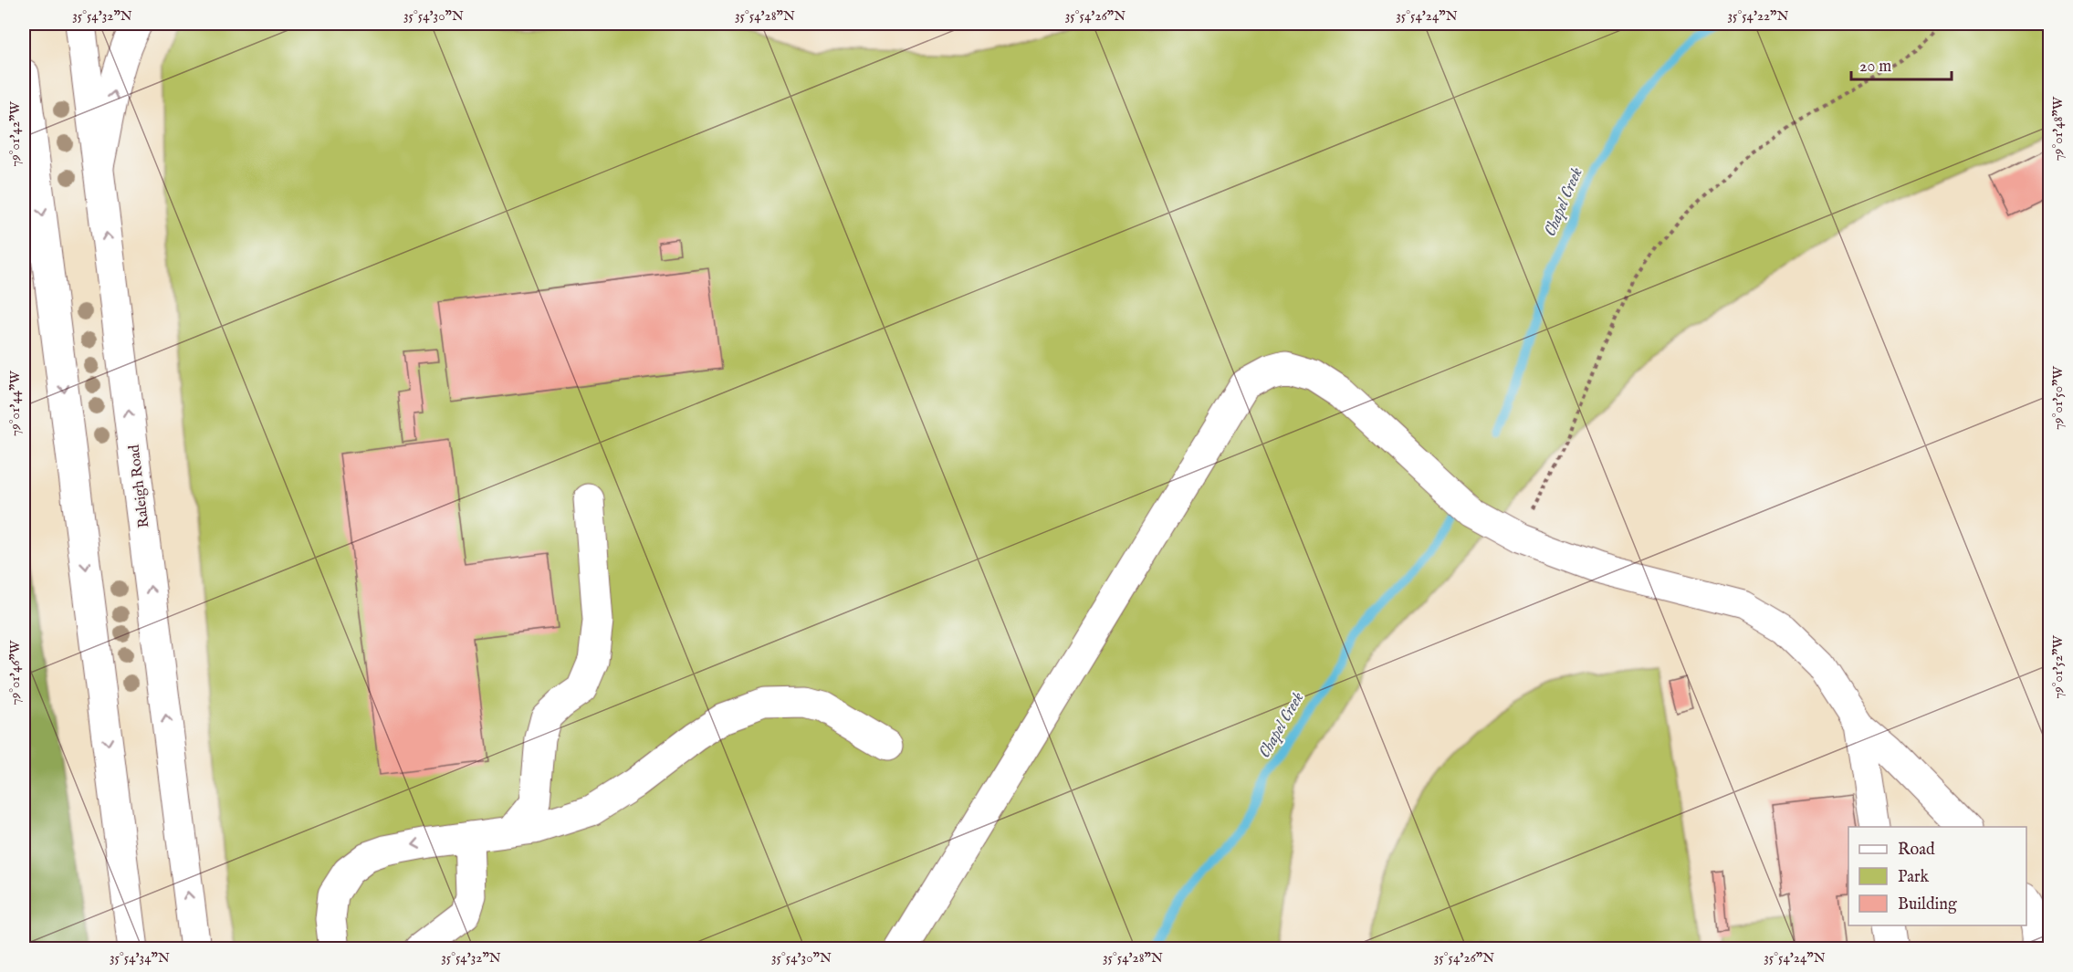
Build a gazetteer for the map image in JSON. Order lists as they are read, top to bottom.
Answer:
{
  "streets": {
    "main road": ["Raleigh Road"]
  },
  "water": ["Chapel Creek"],
  "legend": ["Road", "Park", "Building"],
  "scale_bar": "20 m",
  "coordinates": [
    "35°54'32\"N",
    "35°54'30\"N",
    "35°54'28\"N",
    "35°54'26\"N",
    "35°54'24\"N",
    "35°54'22\"N",
    "79°01'48\"W",
    "79°01'42\"W",
    "79°01'50\"W",
    "79°01'44\"W",
    "79°01'52\"W",
    "79°01'46\"W",
    "35°54'34\"N"
  ]
}
